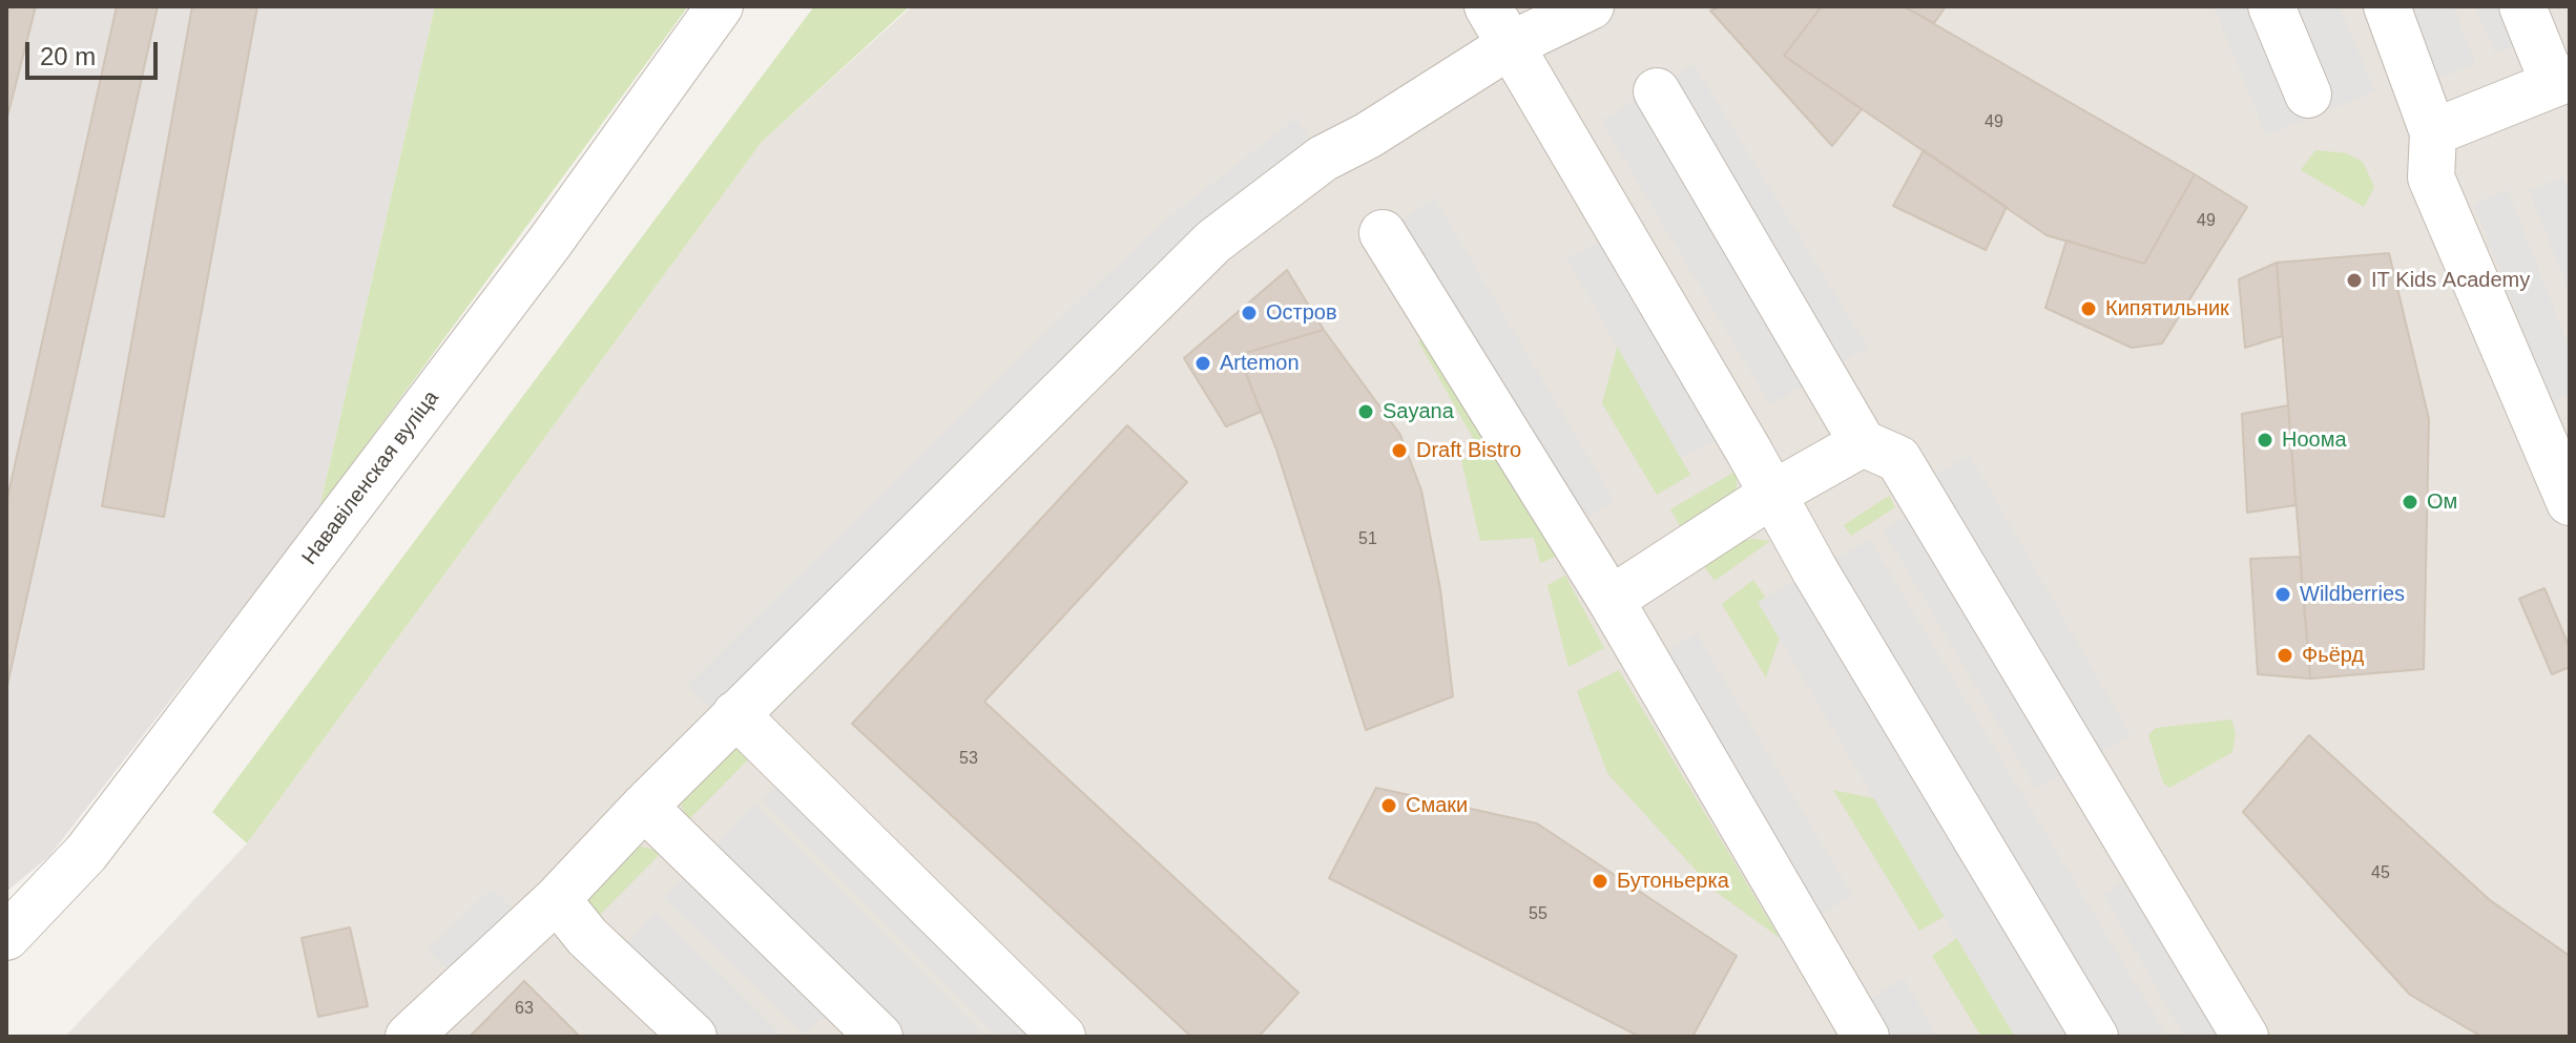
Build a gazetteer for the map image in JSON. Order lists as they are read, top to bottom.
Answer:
{
  "streets": {
    "street": ["Нававіленская вуліца"]
  },
  "places": [
    "IT Kids Academy",
    "Кипятильник",
    "Остров",
    "Artemon",
    "Sayana",
    "Ноома",
    "Draft Bistro",
    "Ом",
    "Wildberries",
    "Фьëрд",
    "Смаки",
    "Бутоньерка"
  ],
  "house_numbers": [
    "49",
    "49",
    "51",
    "53",
    "45",
    "55",
    "63"
  ],
  "scale_bar": "20 m"
}
